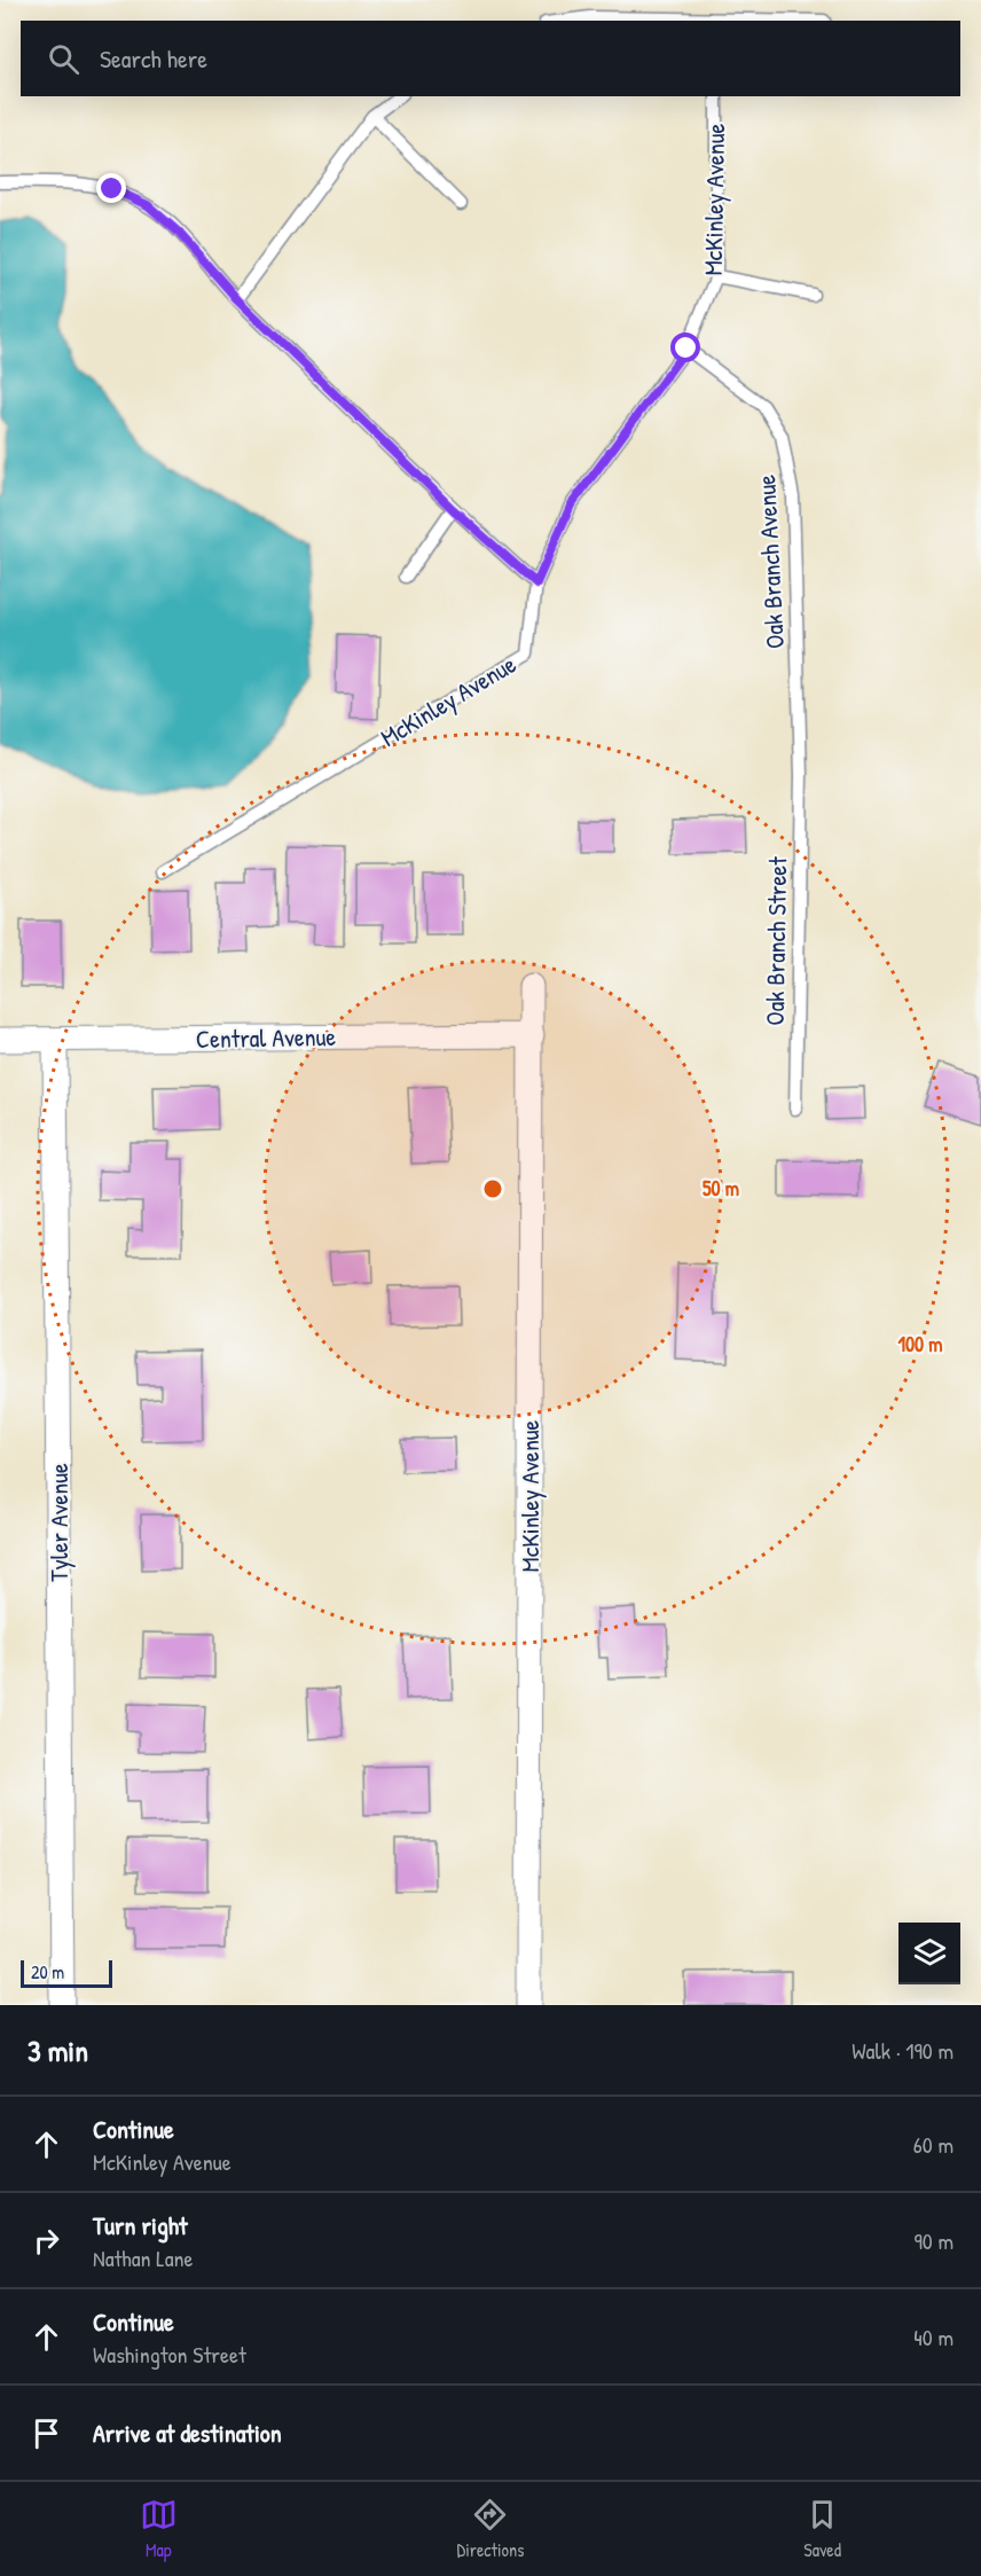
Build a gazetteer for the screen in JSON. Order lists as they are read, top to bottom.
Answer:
{
  "streets": {
    "street": ["McKinley Avenue", "Central Avenue", "Tyler Avenue"],
    "lane": ["Oak Branch Avenue", "Oak Branch Street"]
  },
  "crossings": [
    ["McKinley Avenue", "Oak Branch Avenue"],
    ["McKinley Avenue", "Central Avenue"],
    ["Oak Branch Avenue", "Oak Branch Street"],
    ["Central Avenue", "Tyler Avenue"]
  ],
  "scale_bar": "20 m",
  "page": {
    "search": "Search here",
    "scale": "20 m",
    "heading": ["3 min", "Walk · 190 m"],
    "list": [
      ["Continue", "McKinley Avenue", "60 m"],
      ["Turn right", "Nathan Lane", "90 m"],
      ["Continue", "Washington Street", "40 m"],
      "Arrive at destination"
    ],
    "nav": ["Map", "Directions", "Saved"]
  },
  "rings": ["50 m", "100 m"]
}
